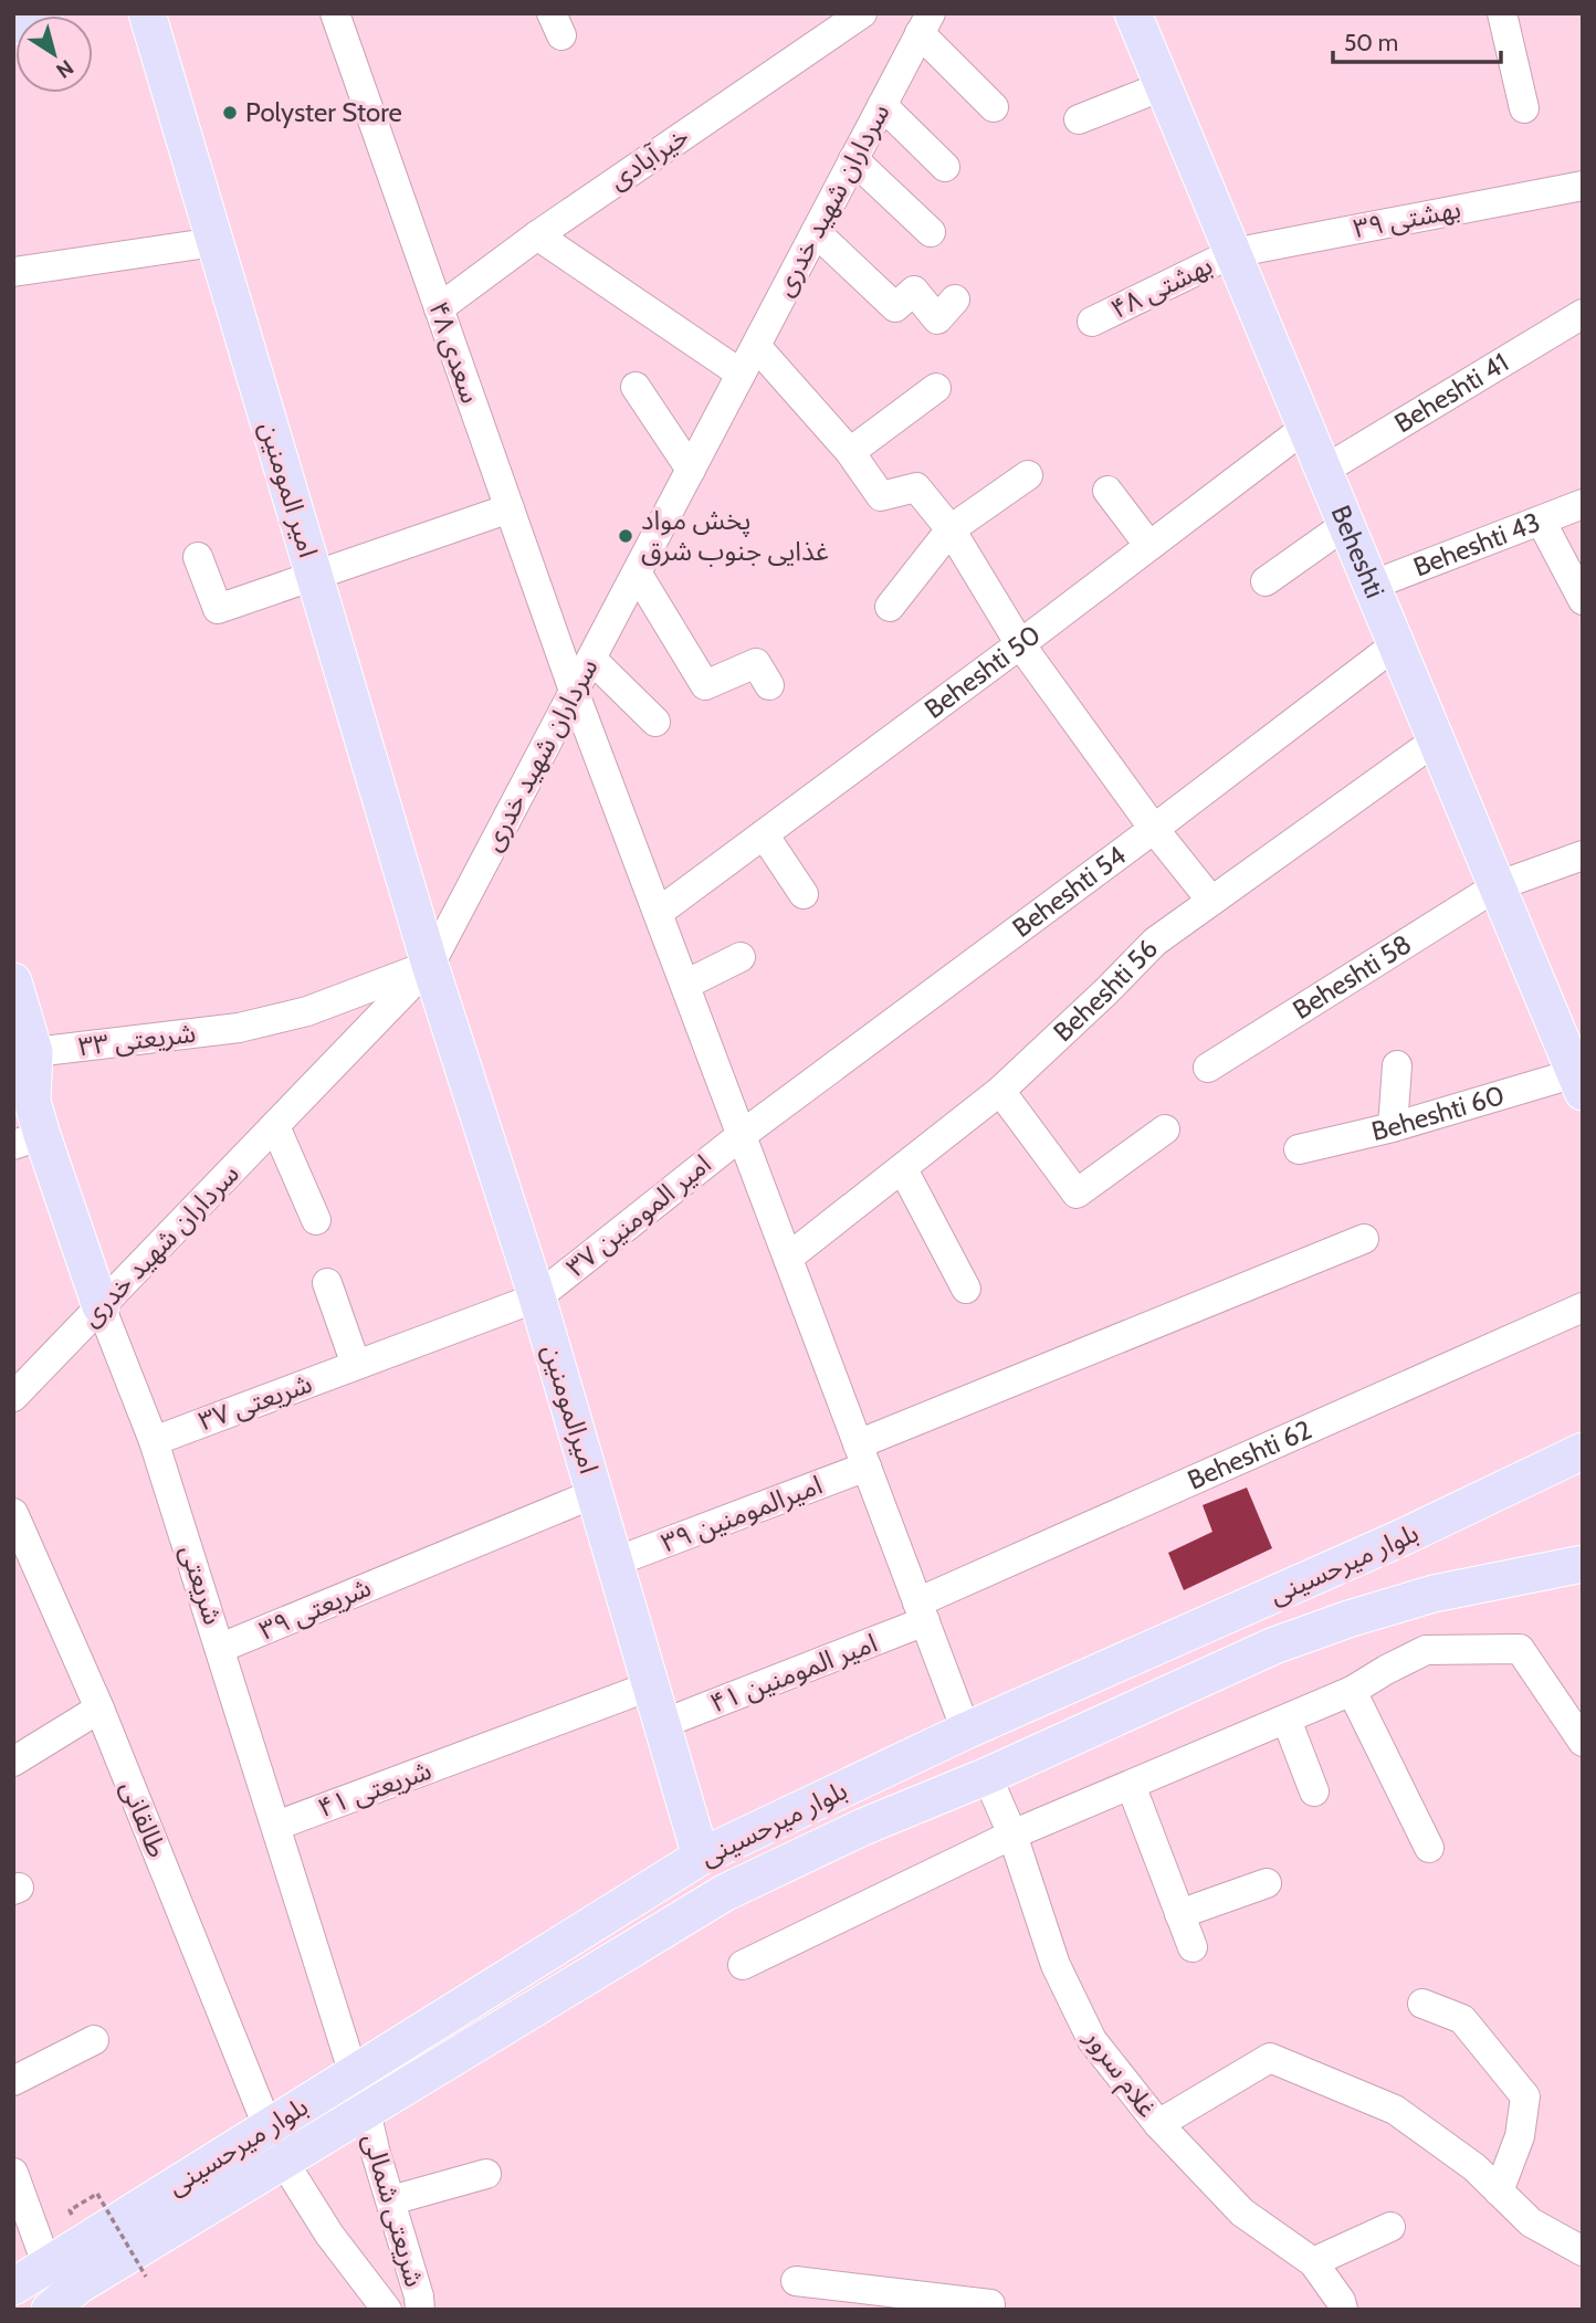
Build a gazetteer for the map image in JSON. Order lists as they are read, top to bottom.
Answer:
{
  "streets": {
    "main road": [
      "امیر المومنین",
      "Beheshti",
      "امیرالمومنین",
      "بلوار میرحسینی",
      "شریعتی"
    ],
    "street": [
      "خیرآبادی",
      "سرداران شهید خدری",
      "بهشتی ۳۹",
      "بهشتی ۴۸",
      "سعدی ۴۸",
      "Beheshti 41",
      "Beheshti 43",
      "Beheshti 50",
      "Beheshti 54",
      "Beheshti 58",
      "Beheshti 56",
      "شریعتی ۳۳",
      "Beheshti 60",
      "امیر المومنین ۳۷",
      "شریعتی ۳۷",
      "Beheshti 62",
      "امیرالمومنین ۳۹",
      "شریعتی ۳۹",
      "امیر المومنین ۴۱",
      "شریعتی ۴۱",
      "طالقانی",
      "غلام سرور",
      "شریعتی شمالی"
    ]
  },
  "crossings": [
    ["خیرآبادی", "سعدی ۴۸"],
    ["سرداران شهید خدری", "سعدی ۴۸"],
    ["سرداران شهید خدری", "امیر المومنین"],
    ["سرداران شهید خدری", "شریعتی ۳۳"],
    ["سرداران شهید خدری", "امیرالمومنین"],
    ["سرداران شهید خدری", "شریعتی"],
    ["بهشتی ۳۹", "بهشتی ۴۸"],
    ["بهشتی ۳۹", "Beheshti"],
    ["بهشتی ۴۸", "Beheshti"],
    ["سعدی ۴۸", "Beheshti 50"],
    ["سعدی ۴۸", "Beheshti 54"],
    ["سعدی ۴۸", "Beheshti 56"],
    ["سعدی ۴۸", "امیر المومنین ۳۷"],
    ["سعدی ۴۸", "Beheshti 62"],
    ["سعدی ۴۸", "امیرالمومنین ۳۹"],
    ["سعدی ۴۸", "بلوار میرحسینی"],
    ["سعدی ۴۸", "امیر المومنین ۴۱"],
    ["Beheshti 41", "Beheshti"],
    ["امیر المومنین", "شریعتی ۳۳"],
    ["امیر المومنین", "امیرالمومنین"],
    ["Beheshti 43", "Beheshti"],
    ["Beheshti", "Beheshti 50"],
    ["Beheshti", "Beheshti 54"],
    ["Beheshti", "Beheshti 58"],
    ["Beheshti", "Beheshti 56"],
    ["Beheshti", "Beheshti 60"],
    ["Beheshti 54", "امیر المومنین ۳۷"],
    ["شریعتی ۳۳", "امیرالمومنین"],
    ["شریعتی ۳۳", "شریعتی"],
    ["امیر المومنین ۳۷", "شریعتی ۳۷"],
    ["امیر المومنین ۳۷", "امیرالمومنین"],
    ["شریعتی ۳۷", "شریعتی"],
    ["امیرالمومنین", "امیرالمومنین ۳۹"],
    ["امیرالمومنین", "بلوار میرحسینی"],
    ["امیرالمومنین", "شریعتی ۳۹"],
    ["امیرالمومنین", "امیر المومنین ۴۱"],
    ["امیرالمومنین", "شریعتی ۴۱"],
    ["Beheshti 62", "امیر المومنین ۴۱"],
    ["بلوار میرحسینی", "شریعتی"],
    ["بلوار میرحسینی", "طالقانی"],
    ["بلوار میرحسینی", "غلام سرور"],
    ["بلوار میرحسینی", "شریعتی شمالی"],
    ["شریعتی", "شریعتی ۳۹"],
    ["شریعتی", "شریعتی ۴۱"]
  ],
  "places": ["Polyster Store", "پخش مواد غذایی جنوب شرق"],
  "scale_bar": "50 m",
  "north": "bottom right"
}
